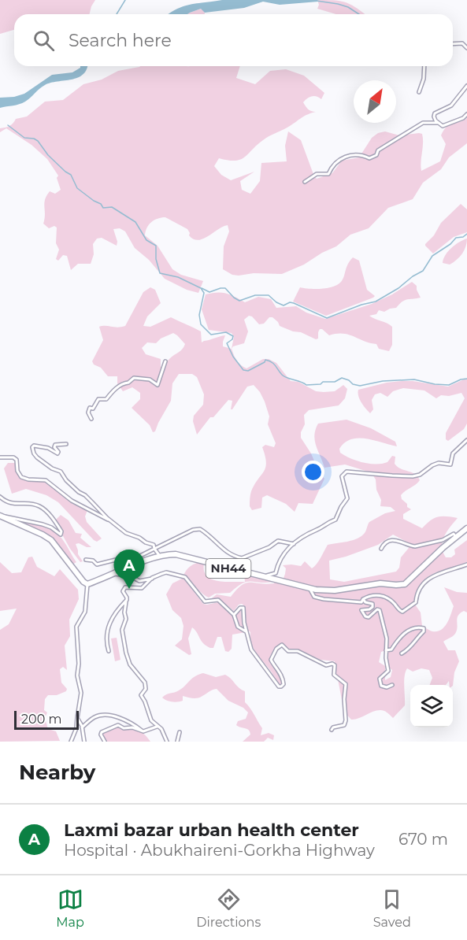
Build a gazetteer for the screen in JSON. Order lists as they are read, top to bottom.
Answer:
{
  "streets": {
    "main road": ["NH44"]
  },
  "scale_bar": "200 m",
  "north": "top right",
  "page": {
    "search": "Search here",
    "pins": "A",
    "scale": "200 m",
    "heading": "Nearby",
    "list": [
      {
        "mark": "A",
        "name": "Laxmi bazar urban health center",
        "note": "Hospital · Abukhaireni-Gorkha Highway",
        "value": "670 m"
      }
    ],
    "nav": ["Map", "Directions", "Saved"]
  }
}
